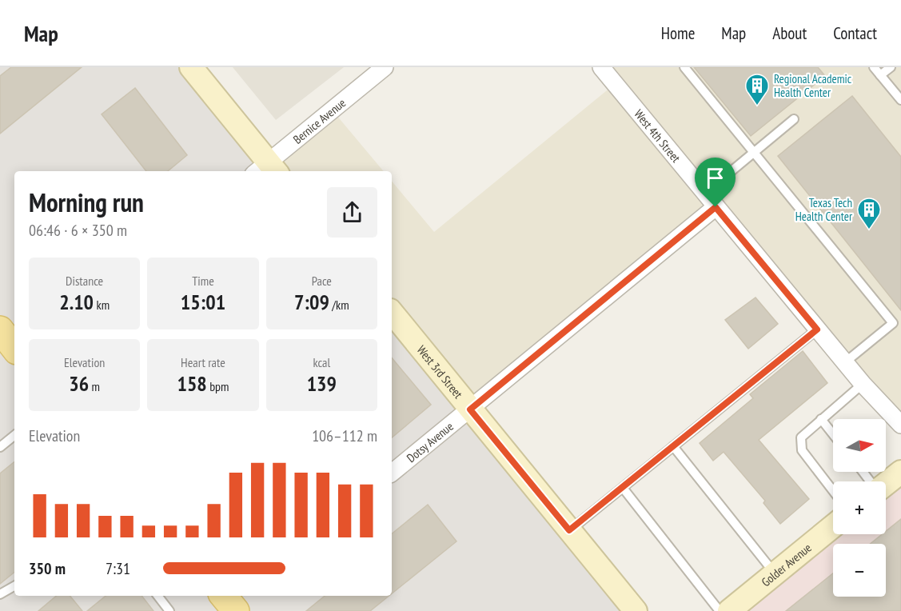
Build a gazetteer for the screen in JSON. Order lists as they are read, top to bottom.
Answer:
{
  "streets": {
    "street": [
      "Bernice Avenue",
      "West 4th Street",
      "West 3rd Street",
      "Dotsy Avenue",
      "Golder Avenue"
    ]
  },
  "crossings": [
    ["West 4th Street", "Dotsy Avenue"],
    ["West 3rd Street", "Dotsy Avenue"]
  ],
  "places": {
    "building": ["Regional Academic Health Center", "Texas Tech Health Center"]
  },
  "north": "right",
  "page": {
    "header": "Map",
    "nav": [
      "Home",
      "Map",
      "About",
      "Contact"
    ],
    "heading": ["Morning run", "06:46 · 6 × 350 m"],
    "stats": [
      ["Distance", "2.10 km"],
      ["Time", "15:01"],
      ["Pace", "7:09 /km"],
      ["Elevation", "36 m"],
      ["Heart rate", "158 bpm"],
      ["kcal", "139"]
    ],
    "chart": ["Elevation", "106–112 m"],
    "map_buttons": ["+", "−"],
    "list": [
      {
        "name": "350 m",
        "note": "7:31"
      }
    ]
  }
}
